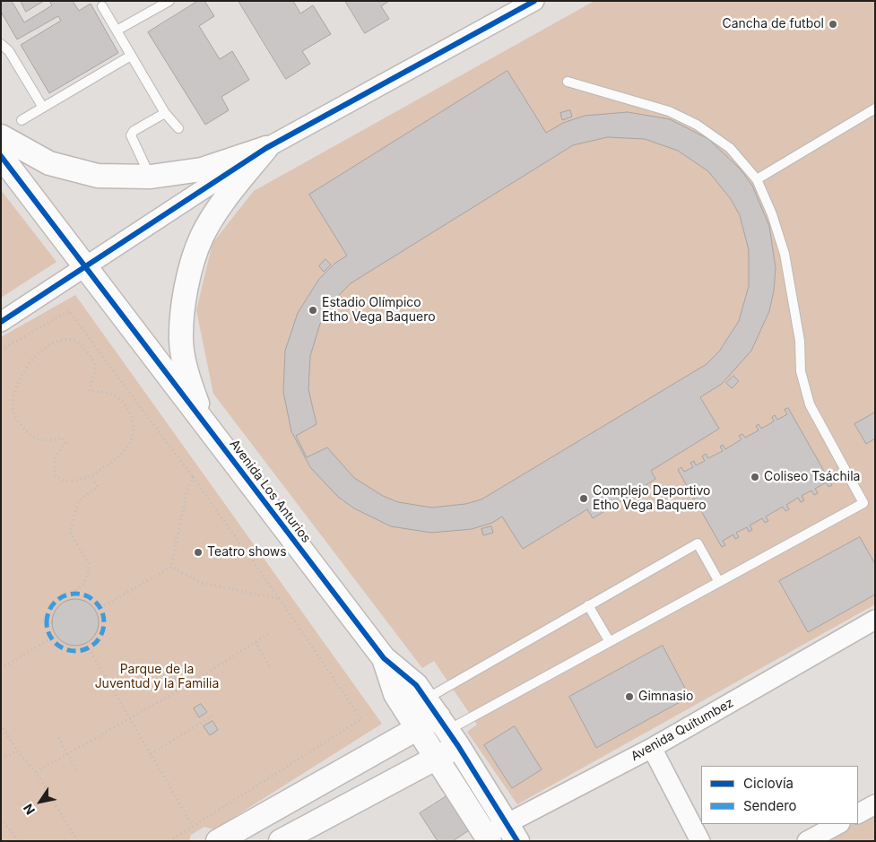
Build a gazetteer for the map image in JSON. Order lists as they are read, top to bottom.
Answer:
{
  "streets": {
    "street": ["Avenida Los Anturios", "Avenida Quitumbez"]
  },
  "crossings": [
    ["Avenida Los Anturios", "Avenida Quitumbez"]
  ],
  "parks": ["Parque de la Juventud y la Familia"],
  "places": [
    "Cancha de futbol",
    "Estadio Olímpico Etho Vega Baquero",
    "Coliseo Tsáchila",
    "Complejo Deportivo Etho Vega Baquero",
    "Teatro shows",
    "Gimnasio"
  ],
  "legend": ["Ciclovía", "Sendero"],
  "north": "bottom left"
}
